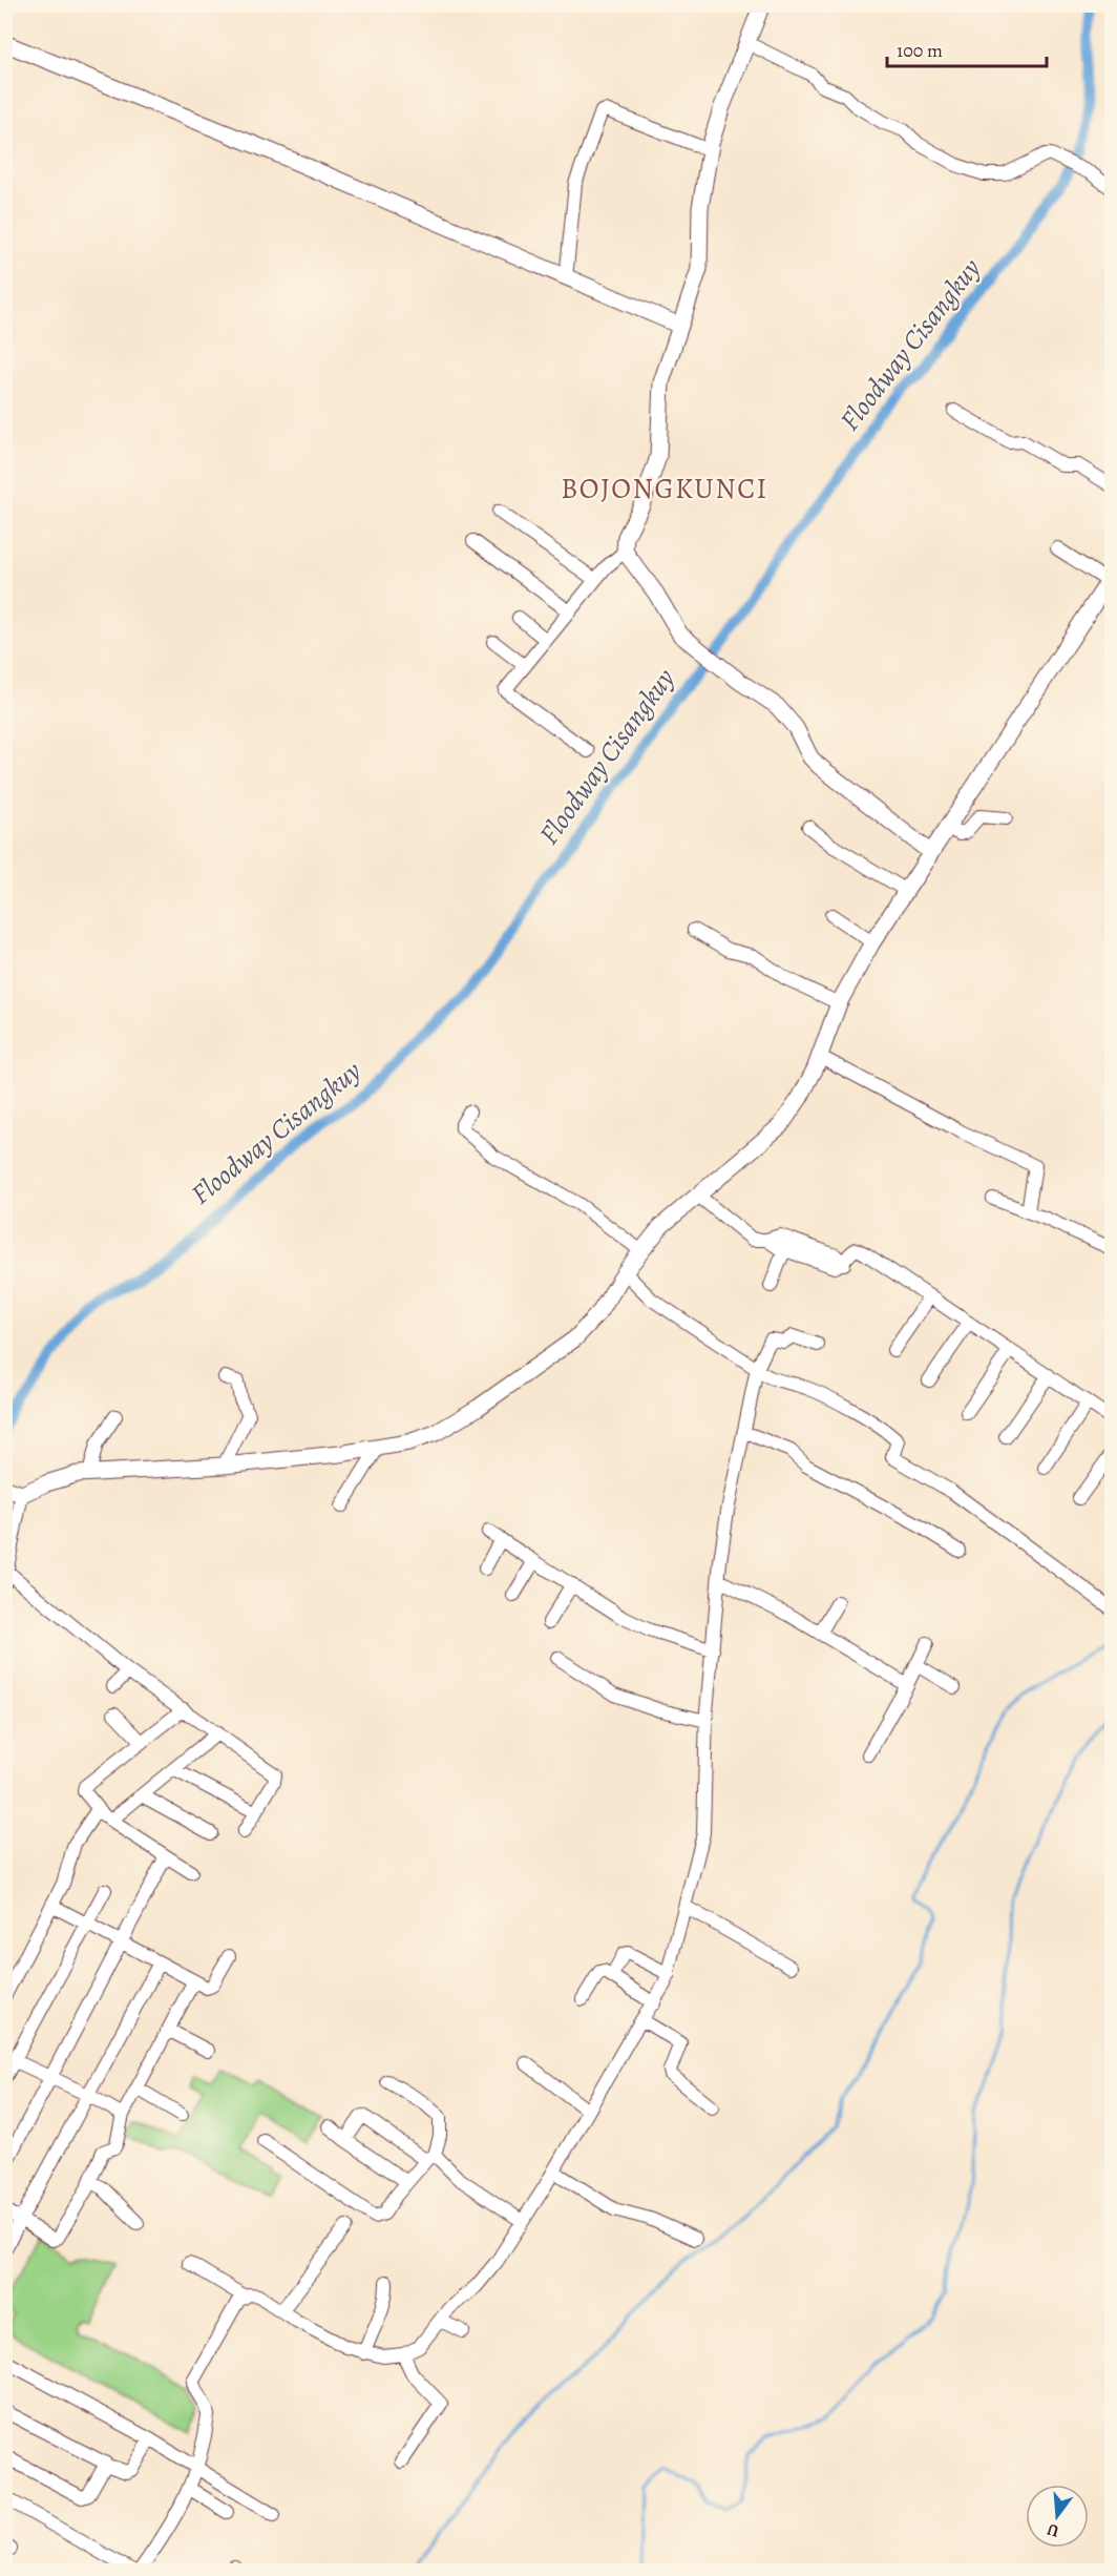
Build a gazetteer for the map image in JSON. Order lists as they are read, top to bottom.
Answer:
{
  "districts": ["BOJONGKUNCI"],
  "water": ["Floodway Cisangkuy"],
  "scale_bar": "100 m",
  "north": "bottom"
}
